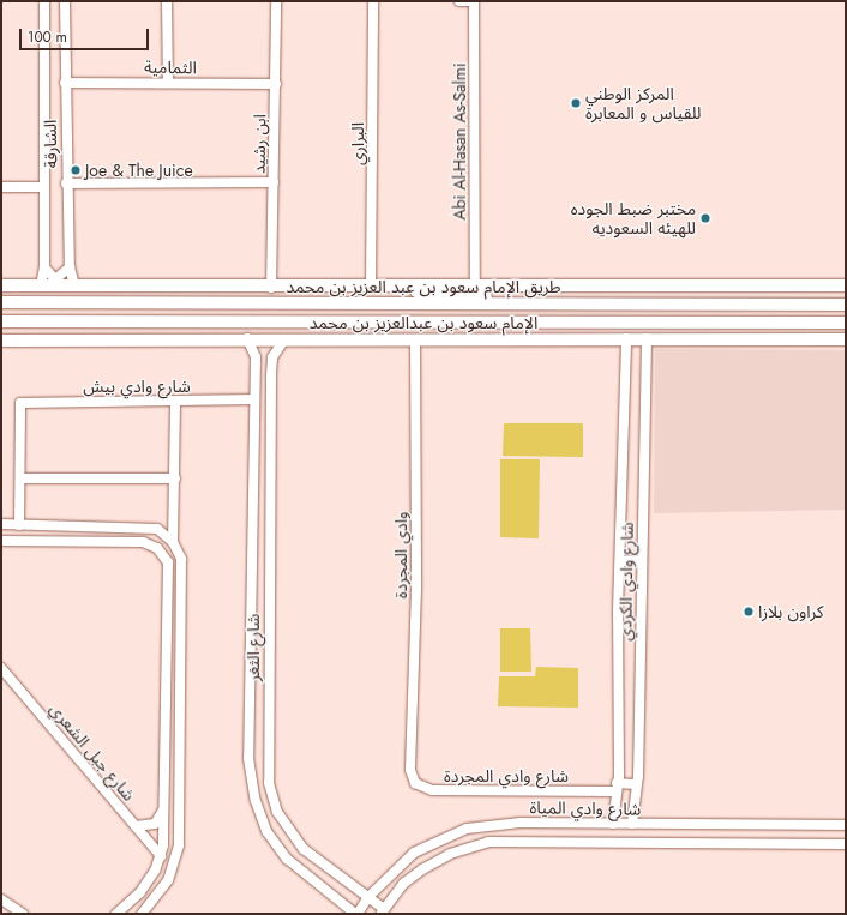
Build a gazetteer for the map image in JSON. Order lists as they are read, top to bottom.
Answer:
{
  "streets": {
    "main road": ["طريق الإمام سعود بن عبد العزيز بن محمد", "الإمام سعود بن عبدالعزيز بن محمد"],
    "street": [
      "الثمامية",
      "Abi Al-Hasan As-Salmi",
      "الشارقة",
      "ابن رشيد",
      "البراري",
      "شارع وادي بيش",
      "وادي المجردة",
      "شارع وادي الكردي",
      "شارع الثغر",
      "شارع جبل الشعري",
      "شارع وادي المجردة",
      "شارع وادي المياة"
    ]
  },
  "crossings": [
    ["الثمامية", "الشارقة"],
    ["الثمامية", "ابن رشيد"],
    ["الإمام سعود بن عبدالعزيز بن محمد", "وادي المجردة"],
    ["الإمام سعود بن عبدالعزيز بن محمد", "شارع وادي الكردي"],
    ["الإمام سعود بن عبدالعزيز بن محمد", "شارع الثغر"],
    ["شارع وادي بيش", "شارع الثغر"],
    ["وادي المجردة", "شارع وادي المجردة"],
    ["شارع وادي الكردي", "شارع وادي المجردة"],
    ["شارع وادي الكردي", "شارع وادي المياة"],
    ["شارع الثغر", "شارع وادي المياة"]
  ],
  "places": [
    "المركز الوطني للقياس و المعابرة",
    "Joe & The Juice",
    "مختبر ضبط الجوده للهيئه السعوديه",
    "كراون بلازا"
  ],
  "scale_bar": "100 m"
}
